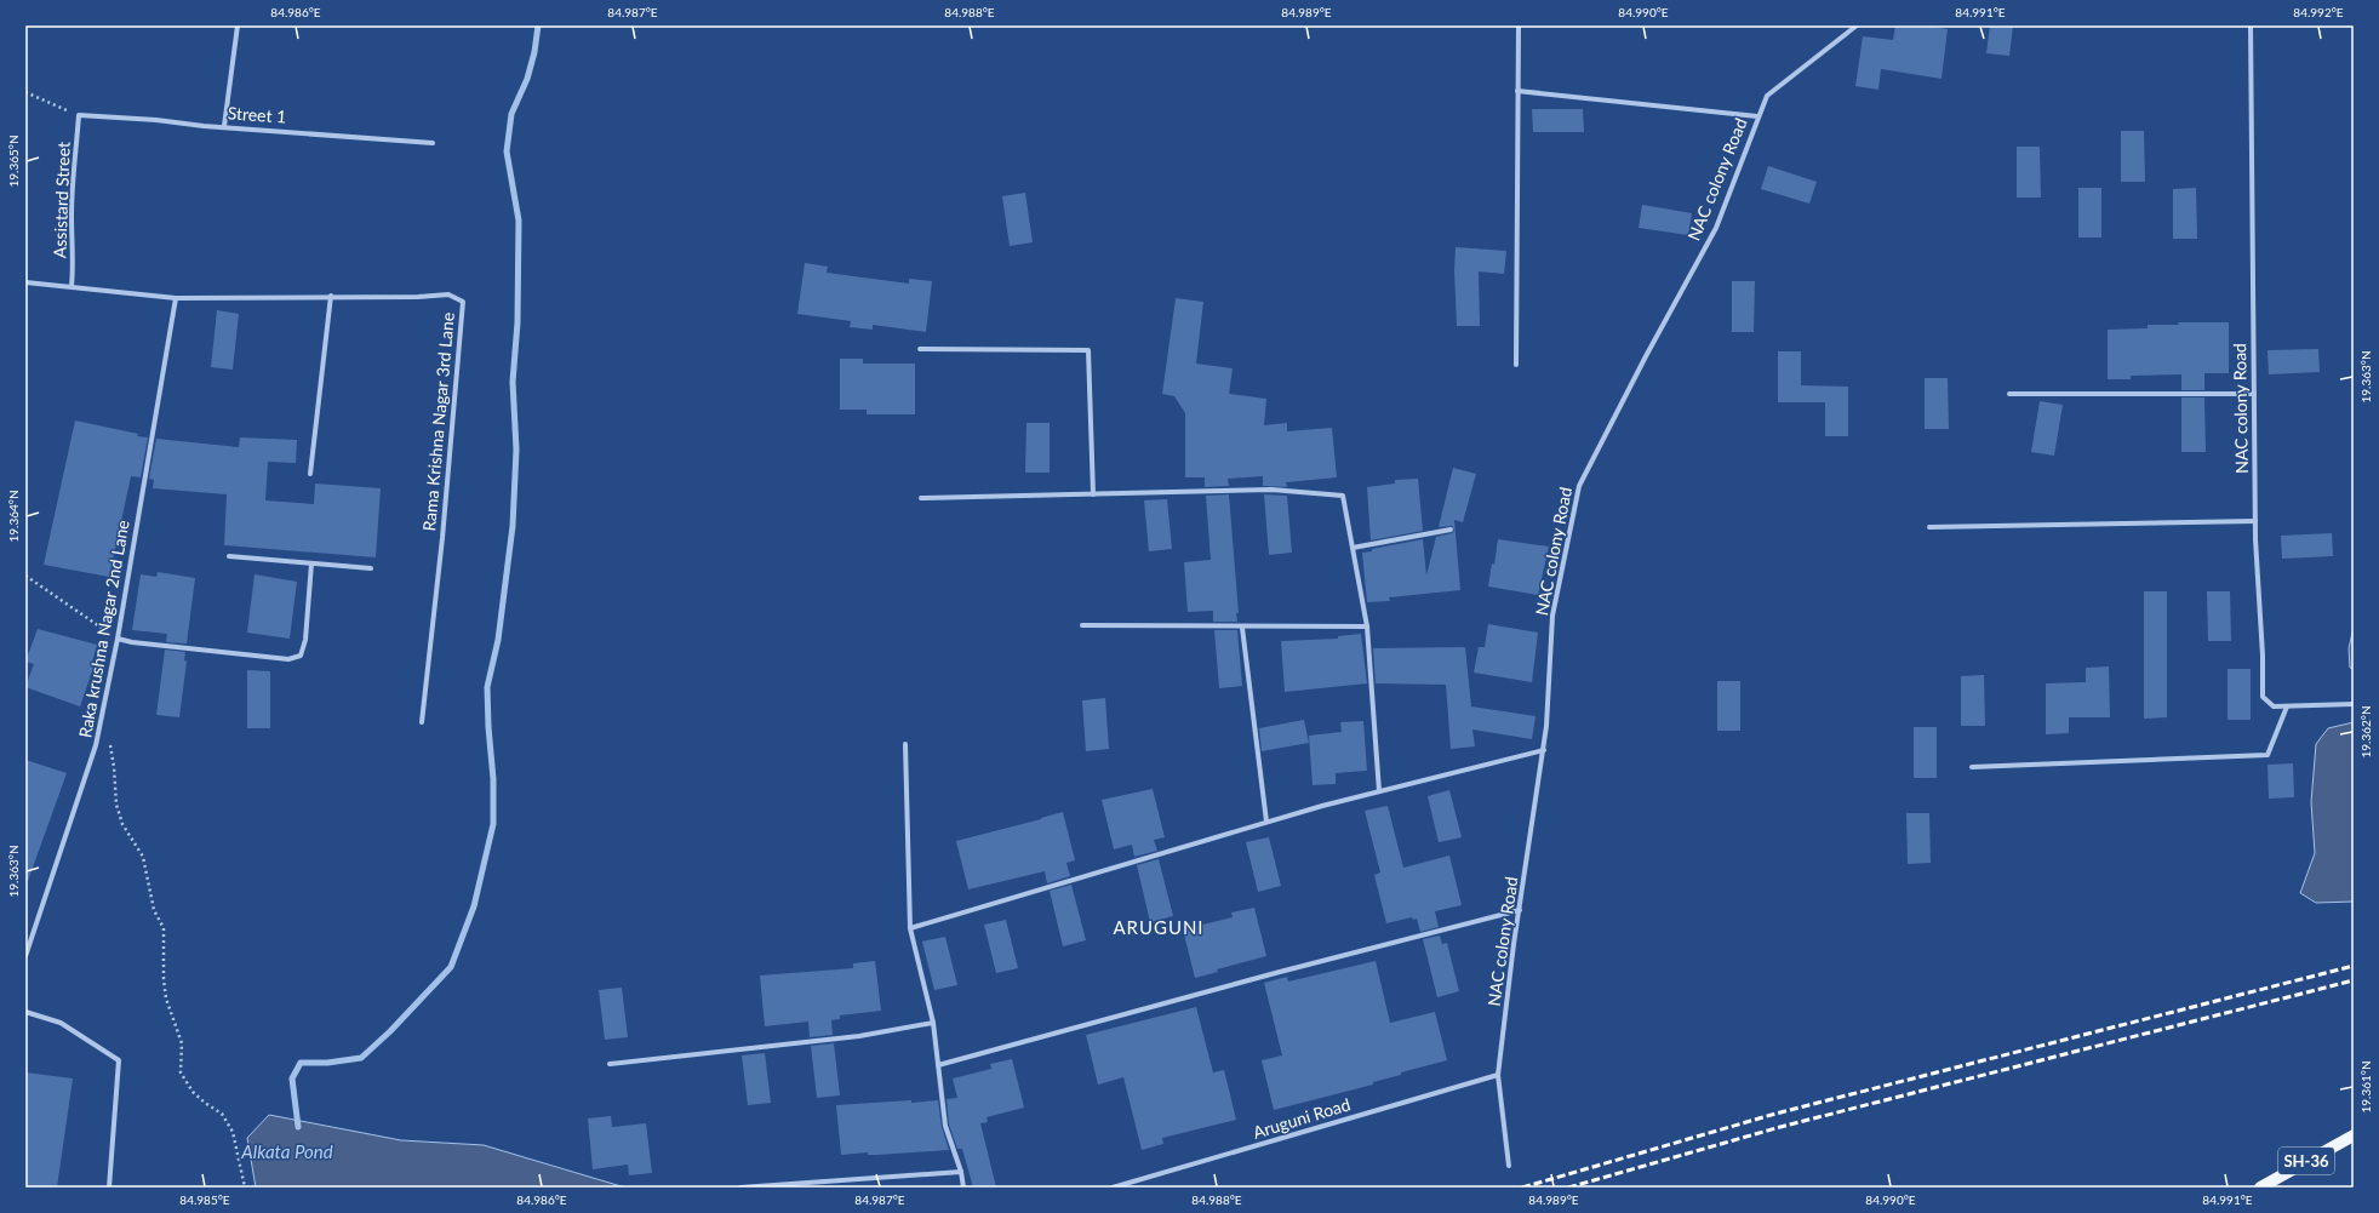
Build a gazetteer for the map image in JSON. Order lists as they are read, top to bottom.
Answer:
{
  "streets": {
    "main road": ["SH-36"],
    "street": [
      "Street 1",
      "NAC colony Road",
      "Assistard Street",
      "Rama Krishna Nagar 3rd Lane",
      "Raka krushna Nagar 2nd Lane",
      "Aruguni Road"
    ]
  },
  "crossings": [
    ["Street 1", "Assistard Street"],
    ["NAC colony Road", "Aruguni Road"],
    ["Assistard Street", "Rama Krishna Nagar 3rd Lane"],
    ["Rama Krishna Nagar 3rd Lane", "Raka krushna Nagar 2nd Lane"]
  ],
  "districts": ["ARUGUNI"],
  "water": ["Alkata Pond"],
  "coordinates": [
    "84.986°E",
    "84.987°E",
    "84.988°E",
    "84.989°E",
    "84.990°E",
    "84.991°E",
    "84.992°E",
    "19.365°N",
    "19.363°N",
    "19.364°N",
    "19.362°N",
    "19.361°N",
    "84.985°E"
  ]
}
